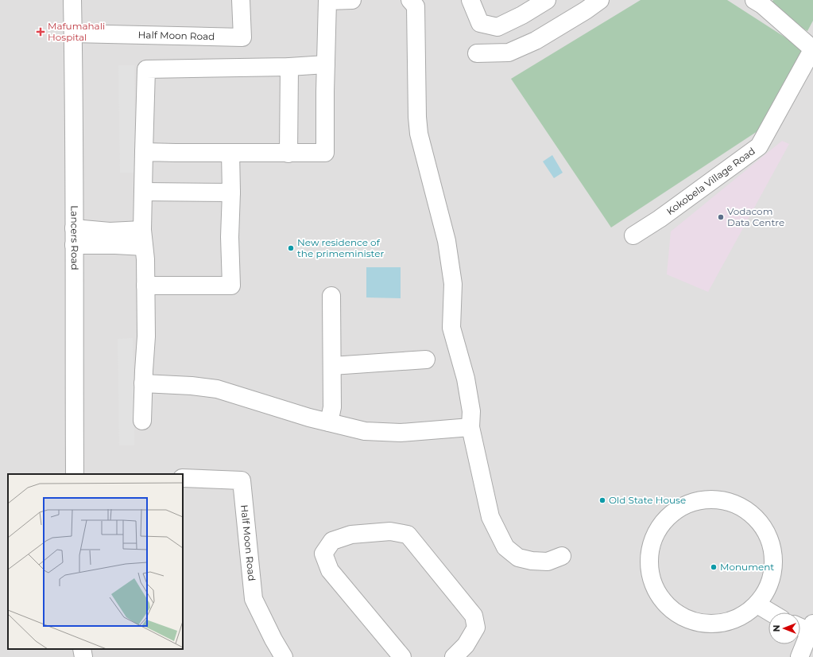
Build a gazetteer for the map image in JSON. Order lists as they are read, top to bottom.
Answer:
{
  "streets": {
    "street": ["Half Moon Road", "Kokobela Village Road", "Lancers Road"]
  },
  "crossings": [
    ["Half Moon Road", "Lancers Road"]
  ],
  "places": {
    "health": ["Mafumahali Hospital"],
    "other": [
      "Vodacom Data Centre",
      "New residence of the primeminister",
      "Old State House",
      "Monument"
    ]
  },
  "north": "left"
}
